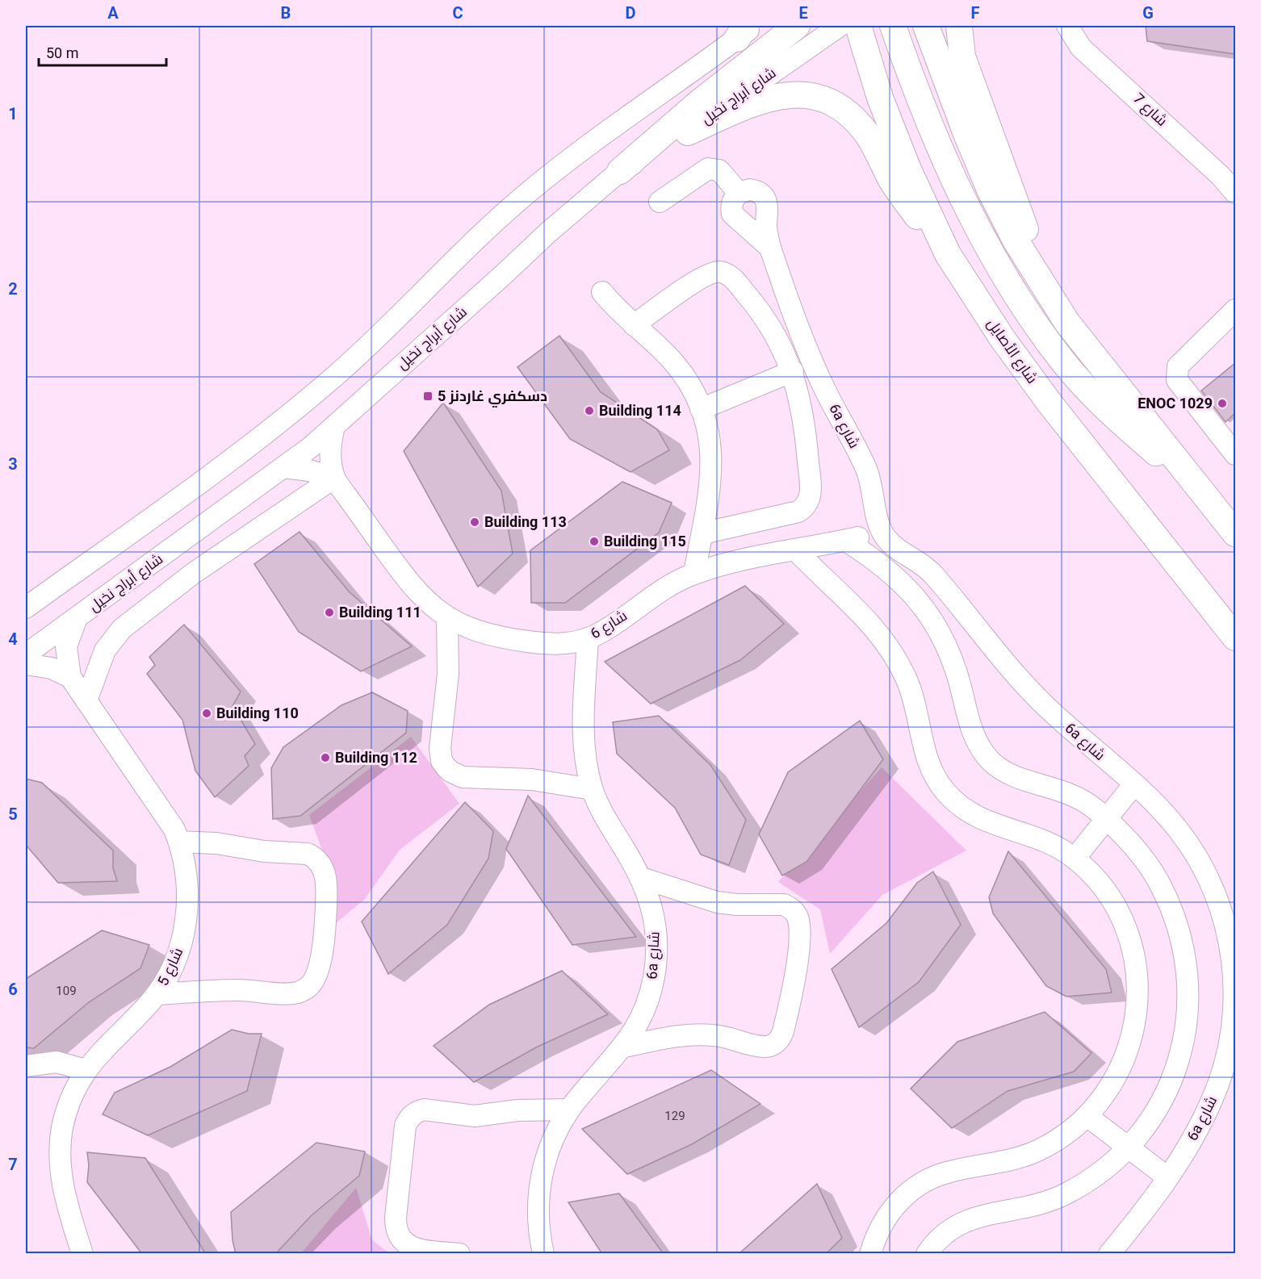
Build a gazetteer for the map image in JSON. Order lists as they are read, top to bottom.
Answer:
{
  "streets": {
    "main road": ["شارع الأصايل"],
    "street": [
      "شارع أبراج نخيل",
      "شارع 7",
      "6a شارع",
      "شارع 6",
      "شارع 5"
    ]
  },
  "crossings": [
    ["شارع أبراج نخيل", "شارع 6"],
    ["شارع أبراج نخيل", "شارع 5"],
    ["6a شارع", "شارع 6"]
  ],
  "places": {
    "transit": ["دسكفري غاردنز 5"],
    "other": [
      "ENOC 1029",
      "Building 114",
      "Building 113",
      "Building 115",
      "Building 111",
      "Building 110",
      "Building 112"
    ]
  },
  "house_numbers": ["109", "129"],
  "scale_bar": "50 m",
  "grid": {
    "columns": [
      "A",
      "B",
      "C",
      "D",
      "E",
      "F",
      "G"
    ],
    "rows": [
      "1",
      "2",
      "3",
      "4",
      "5",
      "6",
      "7"
    ]
  }
}
